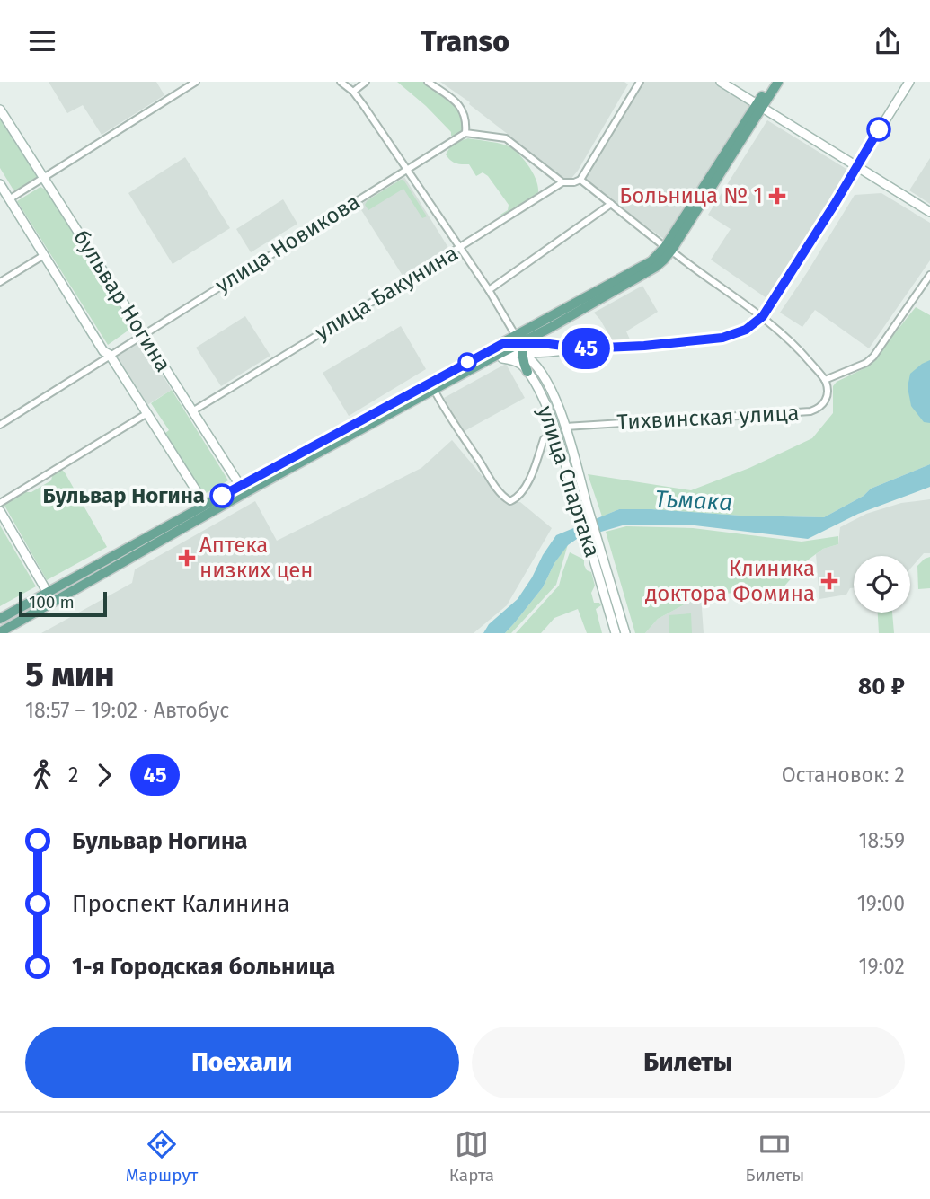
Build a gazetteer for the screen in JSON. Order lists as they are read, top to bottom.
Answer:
{
  "streets": {
    "street": [
      "улица Новикова",
      "улица Бакунина",
      "бульвар Ногина",
      "Тихвинская улица",
      "улица Спартака"
    ]
  },
  "crossings": [
    ["улица Новикова", "бульвар Ногина"],
    ["улица Бакунина", "бульвар Ногина"],
    ["Тихвинская улица", "улица Спартака"]
  ],
  "water": ["Тьмака"],
  "places": {
    "health": ["Больница № 1", "Аптека низких цен", "Клиника доктора Фомина"],
    "other": ["Бульвар Ногина"]
  },
  "lines": ["bus line 45"],
  "scale_bar": "100 m",
  "page": {
    "header": "Transo",
    "on_map": "45",
    "scale": "100 m",
    "heading": ["5 мин", "18:57 – 19:02 · Автобус", "80 ₽"],
    "legs": ["2", "45", "Остановок: 2"],
    "list": [
      {
        "name": "Бульвар Ногина",
        "value": "18:59"
      },
      {
        "name": "Проспект Калинина",
        "value": "19:00"
      },
      {
        "name": "1-я Городская больница",
        "value": "19:02"
      }
    ],
    "buttons": ["Поехали", "Билеты"],
    "tabs": ["Маршрут", "Карта", "Билеты"]
  }
}
